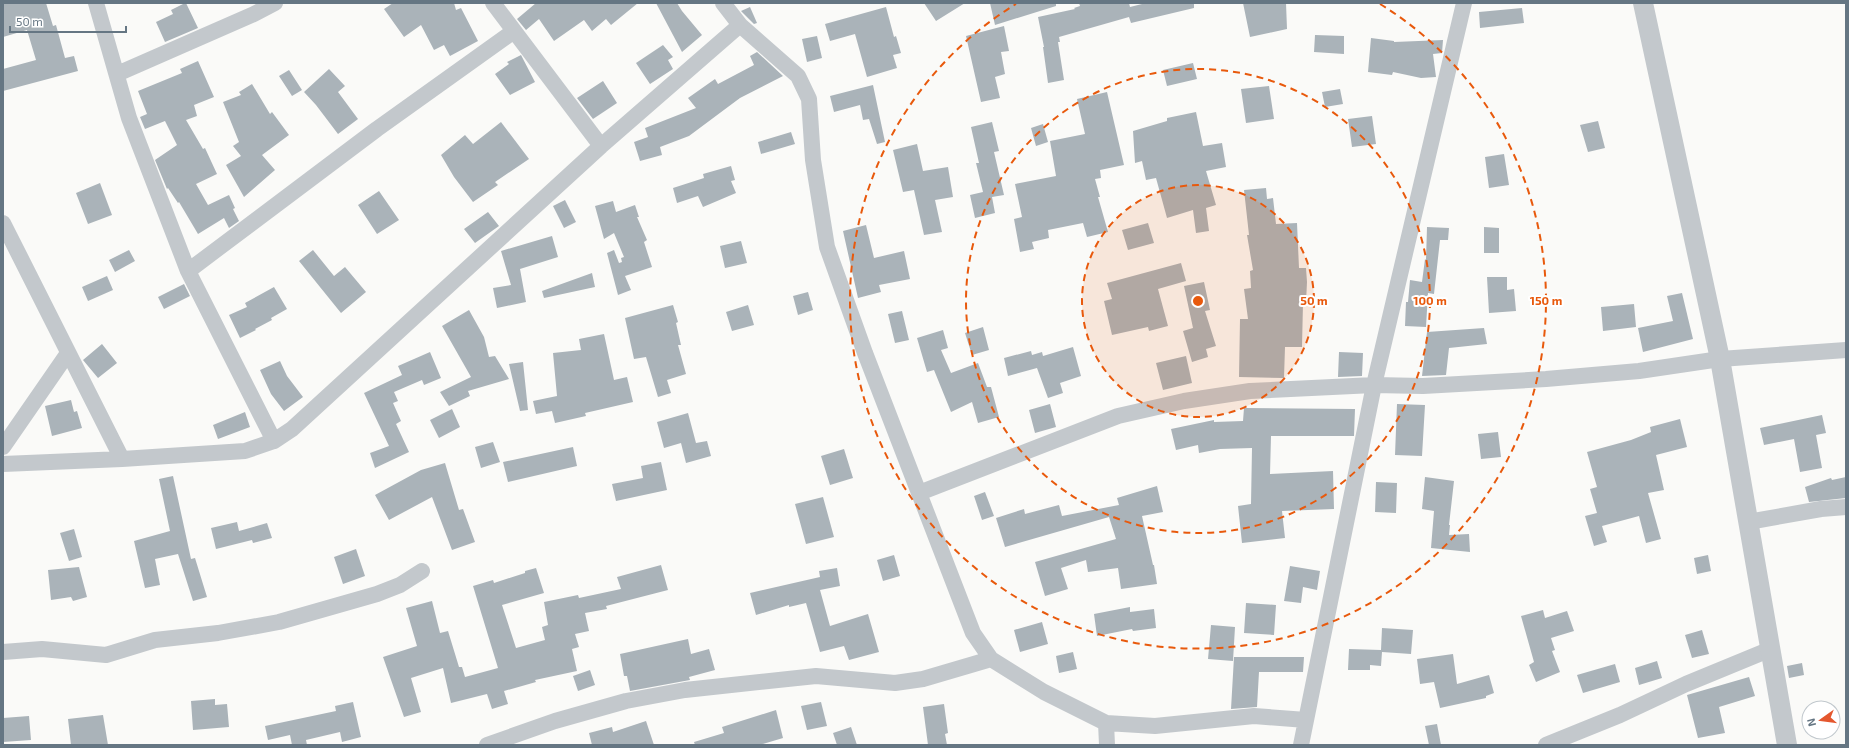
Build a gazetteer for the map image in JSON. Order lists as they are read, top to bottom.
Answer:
{
  "scale_bar": "50 m",
  "north": "left",
  "rings": ["50 m", "100 m", "150 m"]
}
